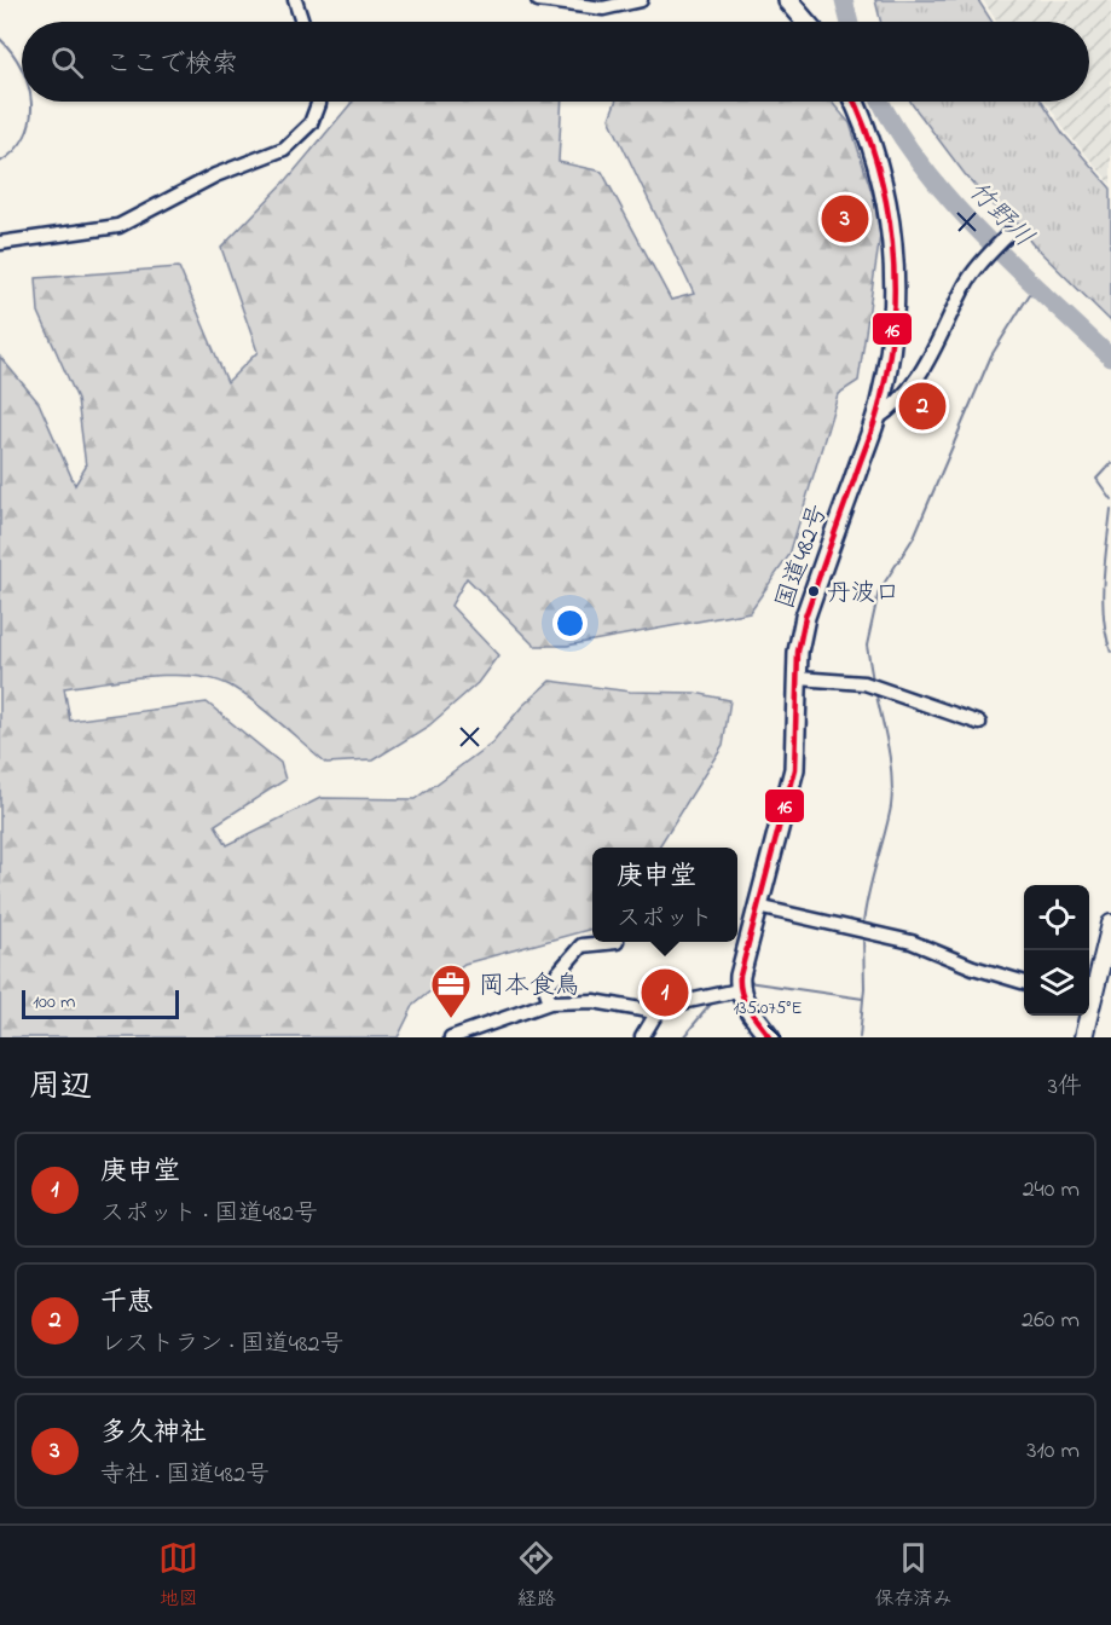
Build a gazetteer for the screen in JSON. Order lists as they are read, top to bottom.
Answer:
{
  "streets": {
    "highway": ["国道482号"]
  },
  "water": ["竹野川"],
  "places": {
    "other": ["丹波口"],
    "office": ["岡本食鳥"]
  },
  "lines": ["transit line 16"],
  "scale_bar": "100 m",
  "page": {
    "search": "ここで検索",
    "pins": ["3", "2", "1"],
    "popup": ["庚申堂", "スポット"],
    "scale": "100 m",
    "heading": ["周辺", "3件"],
    "list": [
      {
        "mark": "1",
        "name": "庚申堂",
        "note": "スポット · 国道482号",
        "value": "240 m"
      },
      {
        "mark": "2",
        "name": "千恵",
        "note": "レストラン · 国道482号",
        "value": "260 m"
      },
      {
        "mark": "3",
        "name": "多久神社",
        "note": "寺社 · 国道482号",
        "value": "310 m"
      }
    ],
    "nav": ["地図", "経路", "保存済み"]
  },
  "coordinates": ["135.075°E"]
}
